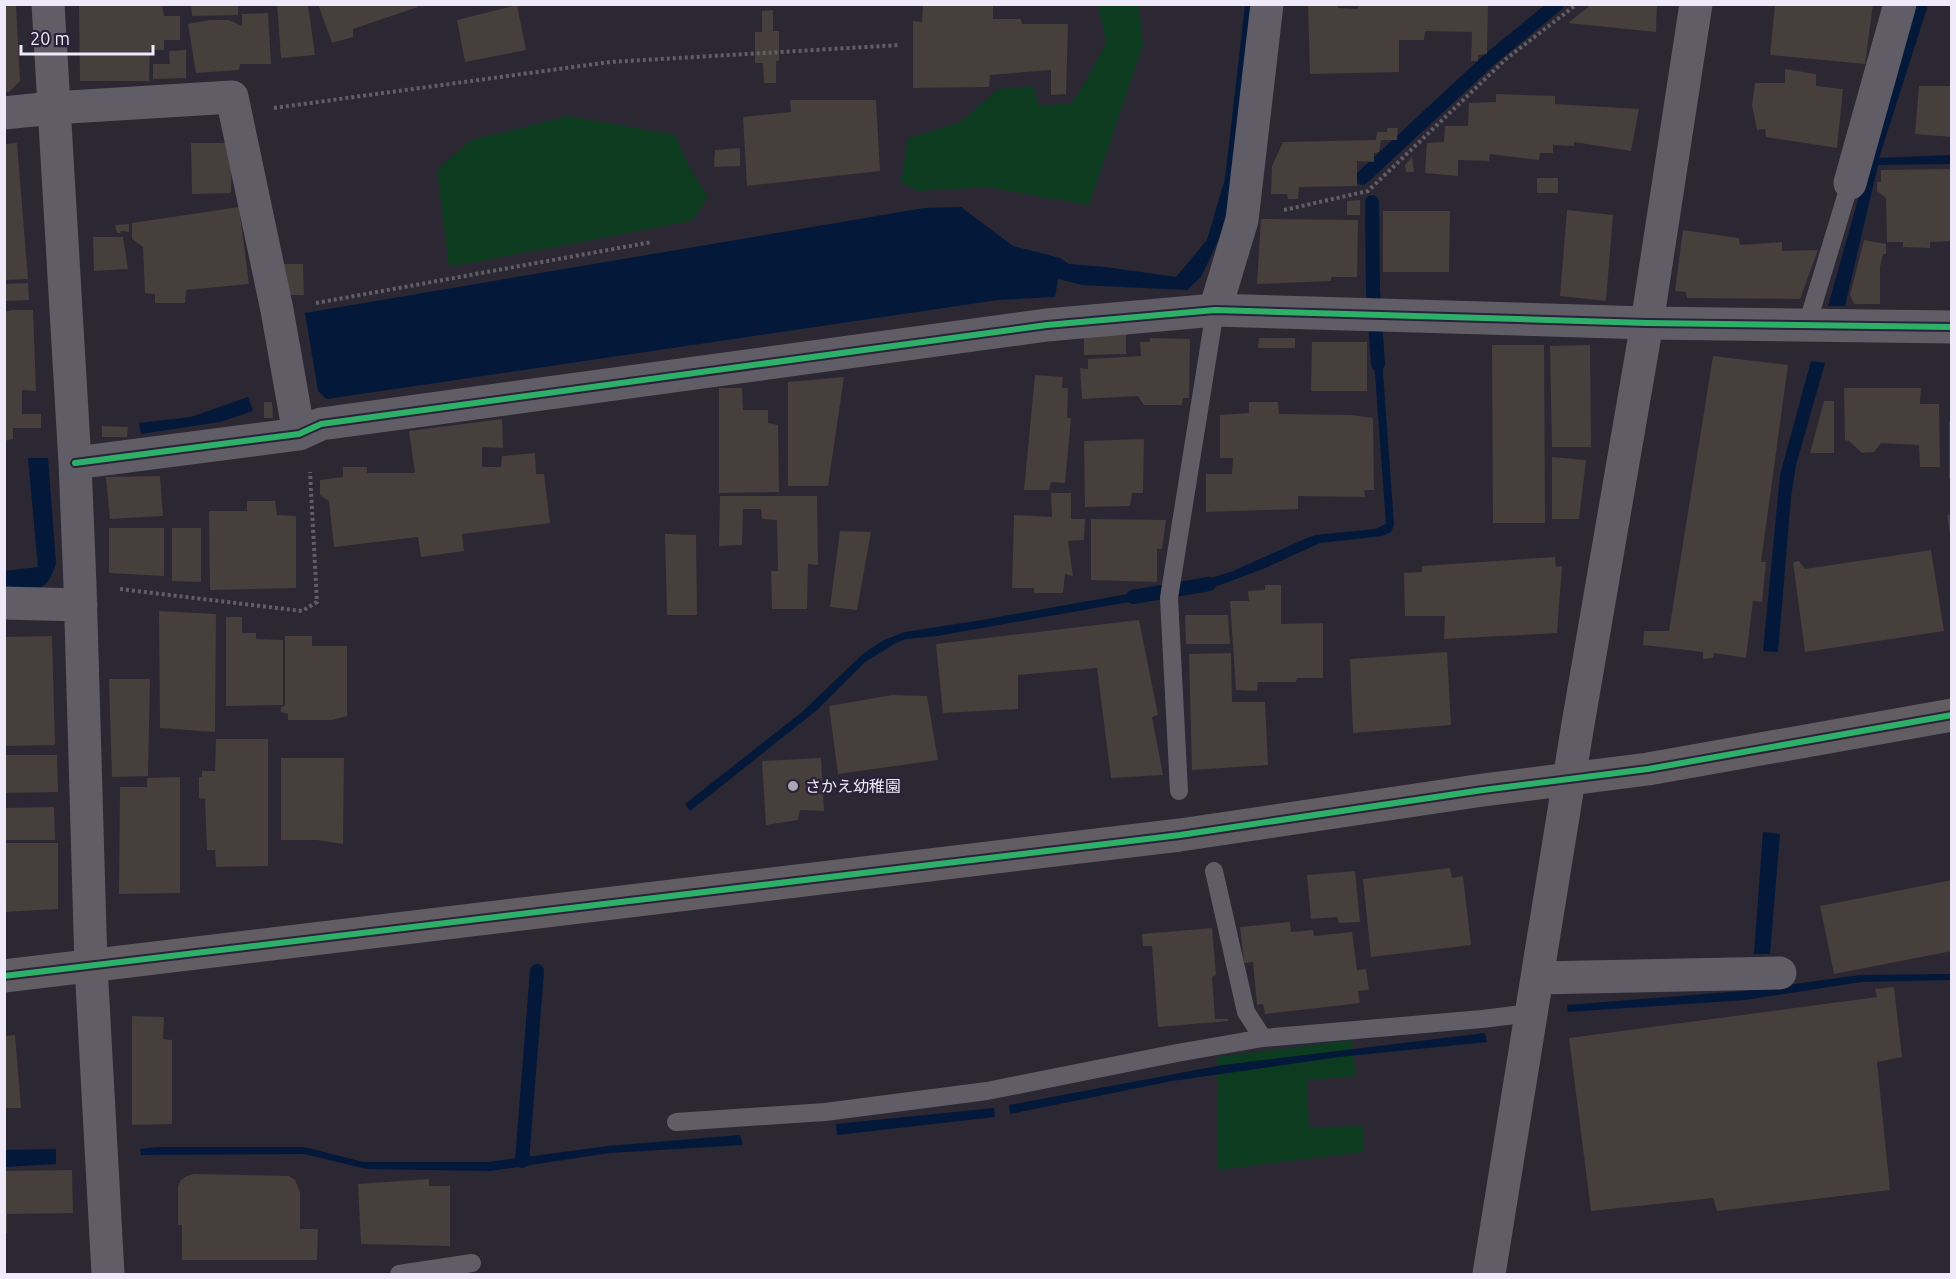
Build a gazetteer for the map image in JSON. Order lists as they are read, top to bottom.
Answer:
{
  "places": ["さかえ幼稚園"],
  "scale_bar": "20 m"
}
